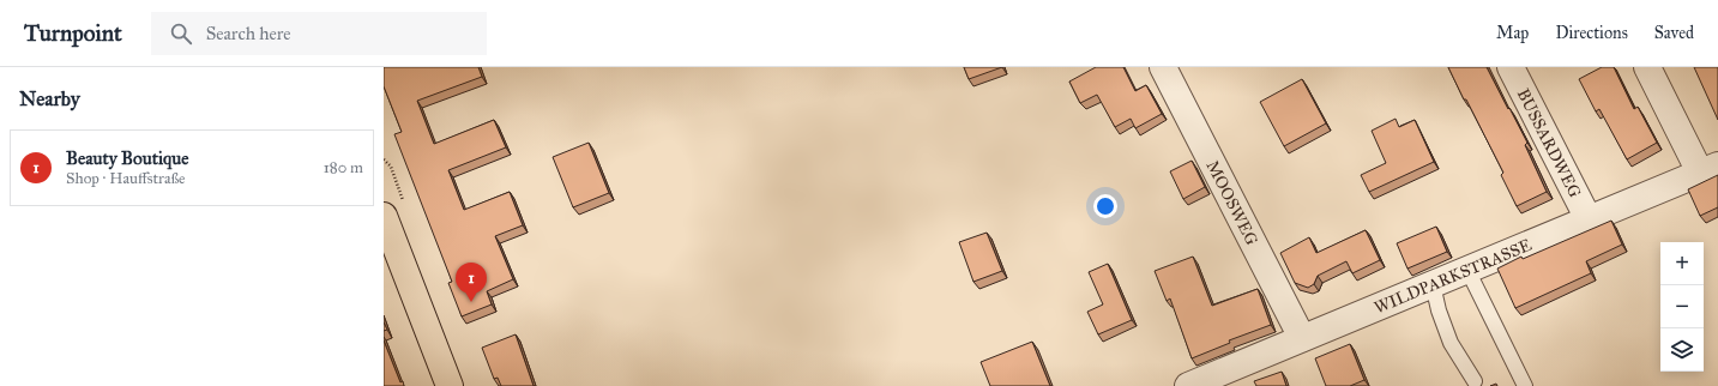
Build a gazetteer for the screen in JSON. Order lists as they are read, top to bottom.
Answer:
{
  "streets": {
    "street": ["BUSSARDWEG", "MOOSWEG", "WILDPARKSTRASSE"]
  },
  "crossings": [
    ["BUSSARDWEG", "WILDPARKSTRASSE"],
    ["MOOSWEG", "WILDPARKSTRASSE"]
  ],
  "page": {
    "header": "Turnpoint",
    "search": "Search here",
    "nav": ["Map", "Directions", "Saved"],
    "heading": "Nearby",
    "list": [
      {
        "mark": "1",
        "name": "Beauty Boutique",
        "note": "Shop · Hauffstraße",
        "value": "180 m"
      }
    ],
    "map_buttons": ["+", "−"],
    "pins": "1"
  }
}
